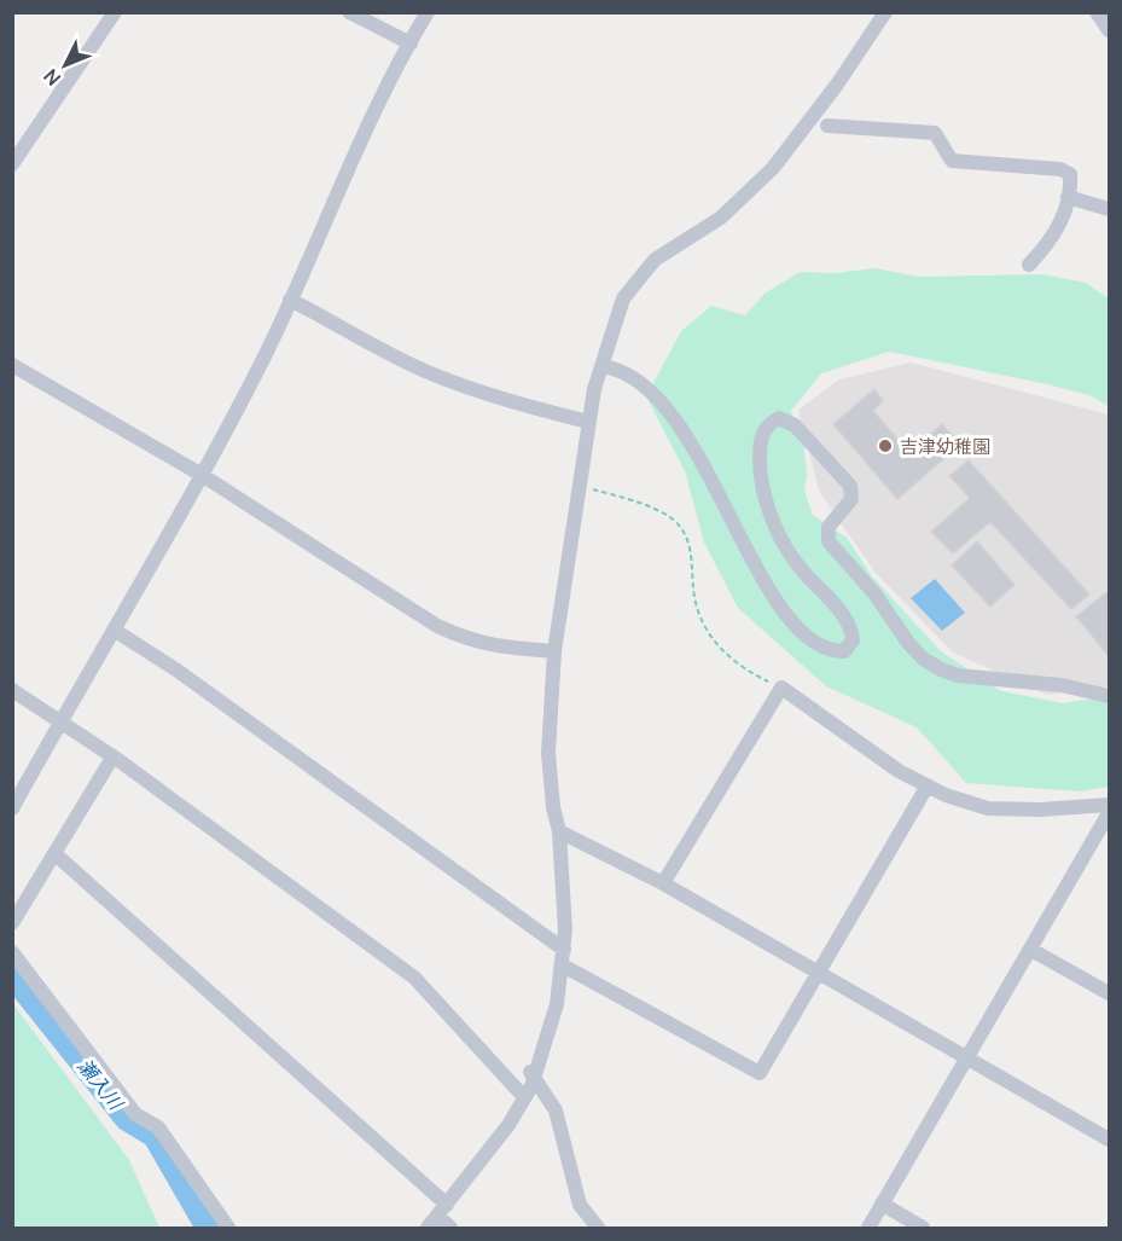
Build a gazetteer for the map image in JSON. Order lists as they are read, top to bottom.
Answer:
{
  "water": ["瀬入川"],
  "places": ["吉津幼稚園"],
  "north": "bottom left"
}
